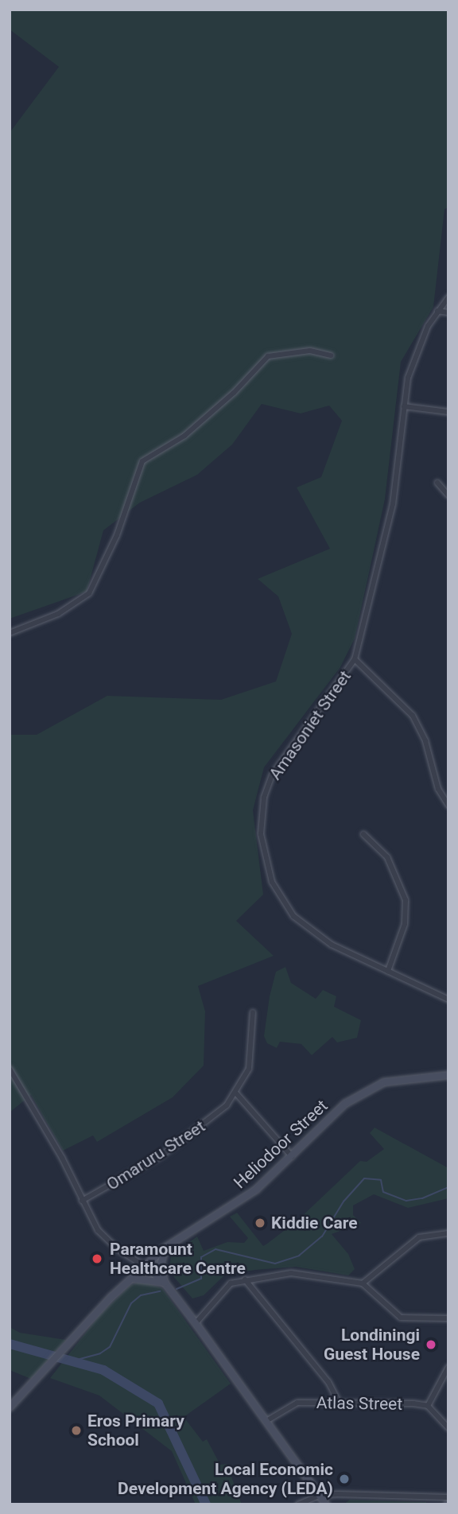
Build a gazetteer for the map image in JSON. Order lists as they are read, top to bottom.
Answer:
{
  "streets": {
    "street": [
      "Amasoniet Street",
      "Heliodoor Street",
      "Omaruru Street",
      "Atlas Street"
    ]
  },
  "places": [
    "Kiddie Care",
    "Paramount Healthcare Centre",
    "Londiningi Guest House",
    "Eros Primary School",
    "Local Economic Development Agency (LEDA)"
  ]
}
